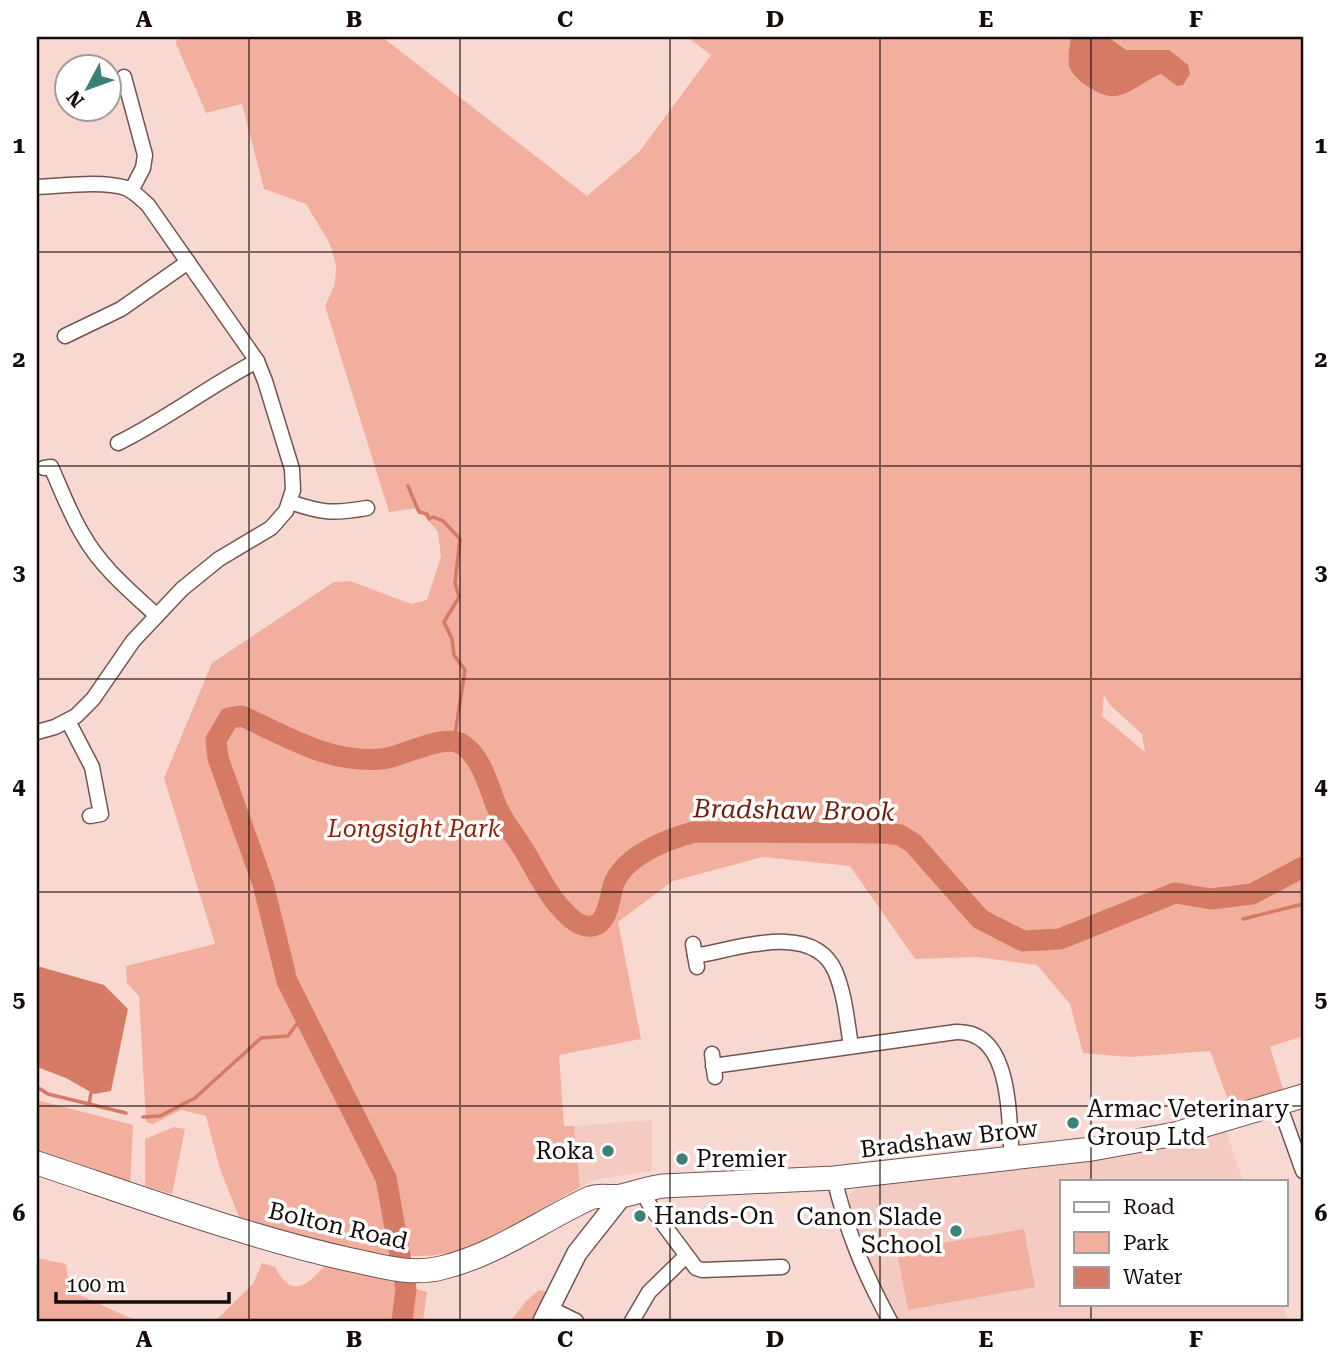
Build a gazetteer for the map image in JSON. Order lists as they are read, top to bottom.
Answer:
{
  "streets": {
    "main road": ["Bradshaw Brow", "Bolton Road"]
  },
  "crossings": [
    ["Bradshaw Brow", "Bolton Road"]
  ],
  "water": ["Bradshaw Brook"],
  "parks": ["Longsight Park"],
  "places": [
    "Armac Veterinary Group Ltd",
    "Roka",
    "Premier",
    "Hands-On",
    "Canon Slade School"
  ],
  "legend": ["Road", "Park", "Water"],
  "scale_bar": "100 m",
  "north": "bottom left",
  "grid": {
    "columns": [
      "A",
      "B",
      "C",
      "D",
      "E",
      "F"
    ],
    "rows": [
      "1",
      "2",
      "3",
      "4",
      "5",
      "6"
    ]
  }
}
